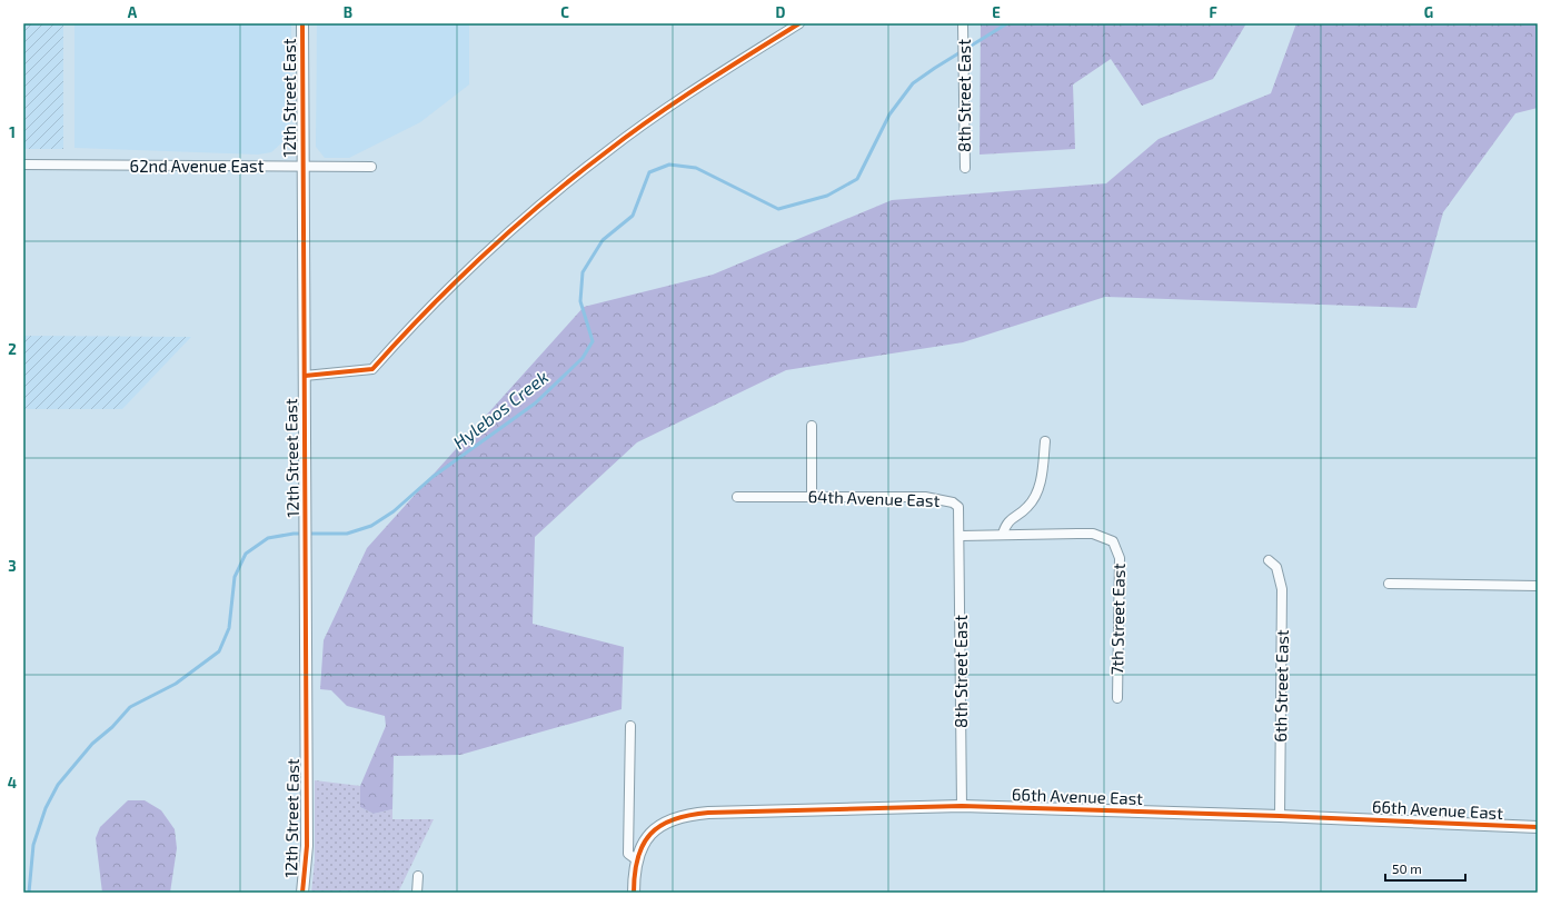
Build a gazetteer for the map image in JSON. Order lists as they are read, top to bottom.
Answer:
{
  "streets": {
    "street": [
      "8th Street East",
      "12th Street East",
      "62nd Avenue East",
      "64th Avenue East",
      "7th Street East",
      "6th Street East",
      "66th Avenue East"
    ]
  },
  "crossings": [
    ["8th Street East", "64th Avenue East"],
    ["8th Street East", "66th Avenue East"],
    ["12th Street East", "62nd Avenue East"],
    ["6th Street East", "66th Avenue East"]
  ],
  "water": ["Hylebos Creek"],
  "scale_bar": "50 m",
  "grid": {
    "columns": [
      "A",
      "B",
      "C",
      "D",
      "E",
      "F",
      "G"
    ],
    "rows": [
      "1",
      "2",
      "3",
      "4"
    ]
  }
}
